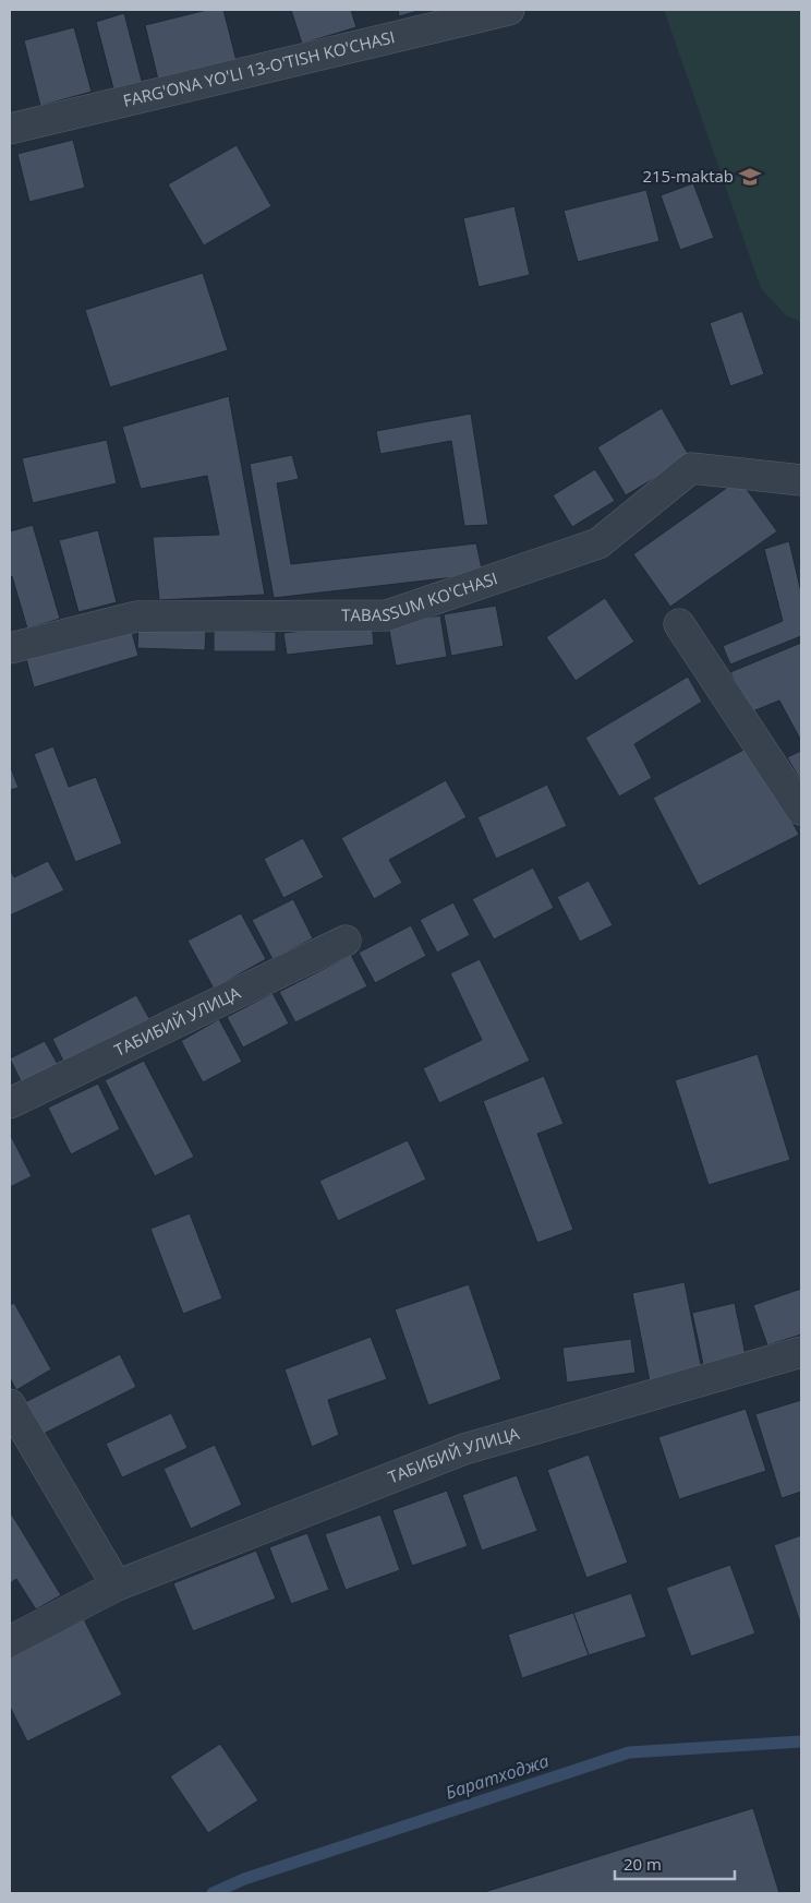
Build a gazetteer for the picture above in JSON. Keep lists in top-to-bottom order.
{
  "streets": {
    "street": ["FARG'ONA YO'LI 13-O'TISH KO'CHASI", "TABASSUM KO'CHASI", "ТАБИБИЙ УЛИЦА"]
  },
  "water": ["Баратходжа"],
  "places": {
    "school or university": ["215-maktab"]
  },
  "scale_bar": "20 m"
}
